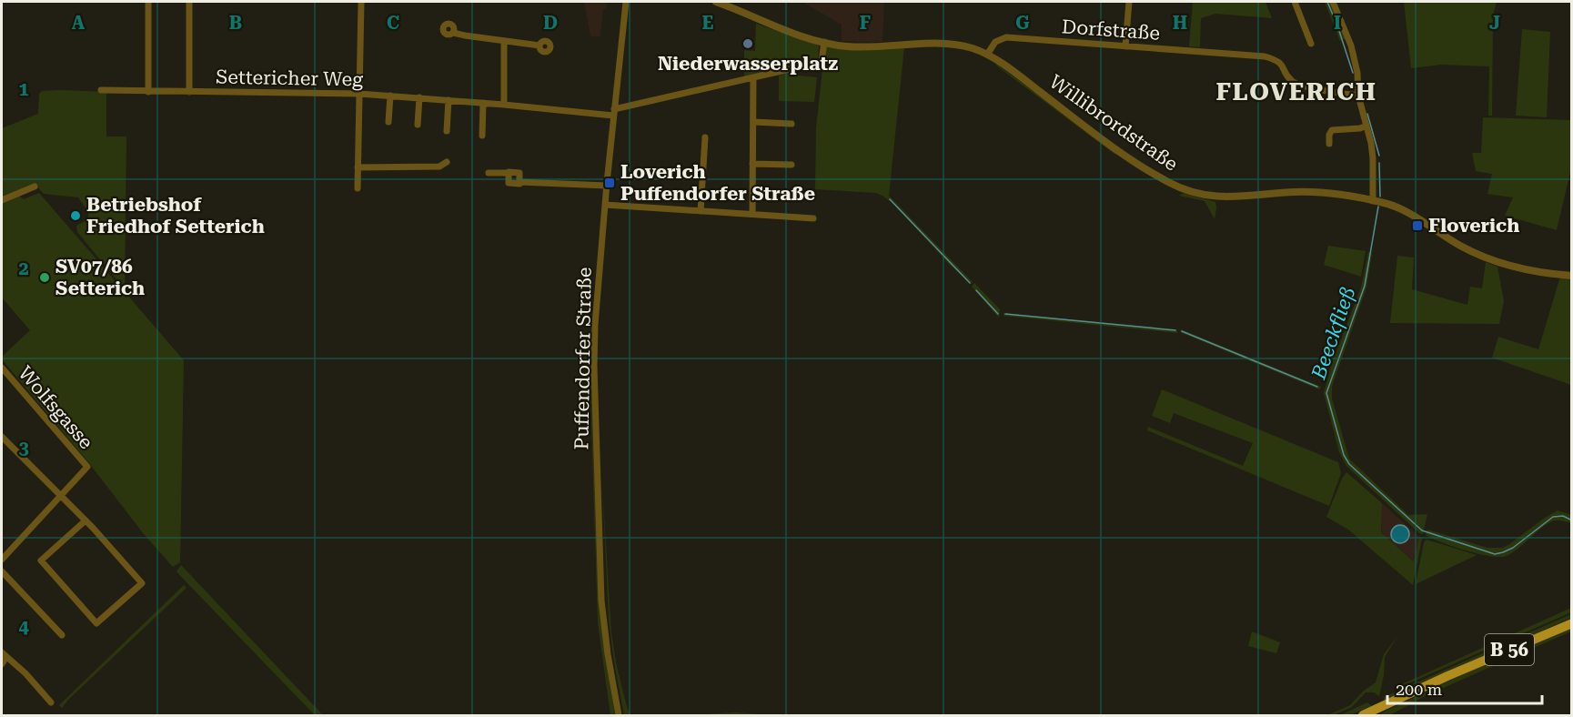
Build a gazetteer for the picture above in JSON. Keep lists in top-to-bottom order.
{
  "streets": {
    "main road": ["B 56"],
    "street": [
      "Dorfstraße",
      "Settericher Weg",
      "Willibrordstraße",
      "Puffendorfer Straße",
      "Wolfsgasse"
    ]
  },
  "crossings": [
    ["Dorfstraße", "Willibrordstraße"],
    ["Settericher Weg", "Willibrordstraße"],
    ["Settericher Weg", "Puffendorfer Straße"]
  ],
  "districts": ["FLOVERICH"],
  "water": ["Beeckfließ"],
  "places": {
    "other": ["Niederwasserplatz", "Betriebshof Friedhof Setterich", "SV07/86 Setterich"],
    "transit": ["Loverich Puffendorfer Straße", "Floverich"]
  },
  "scale_bar": "200 m",
  "grid": {
    "columns": [
      "A",
      "B",
      "C",
      "D",
      "E",
      "F",
      "G",
      "H",
      "I",
      "J"
    ],
    "rows": [
      "1",
      "2",
      "3",
      "4"
    ]
  }
}
